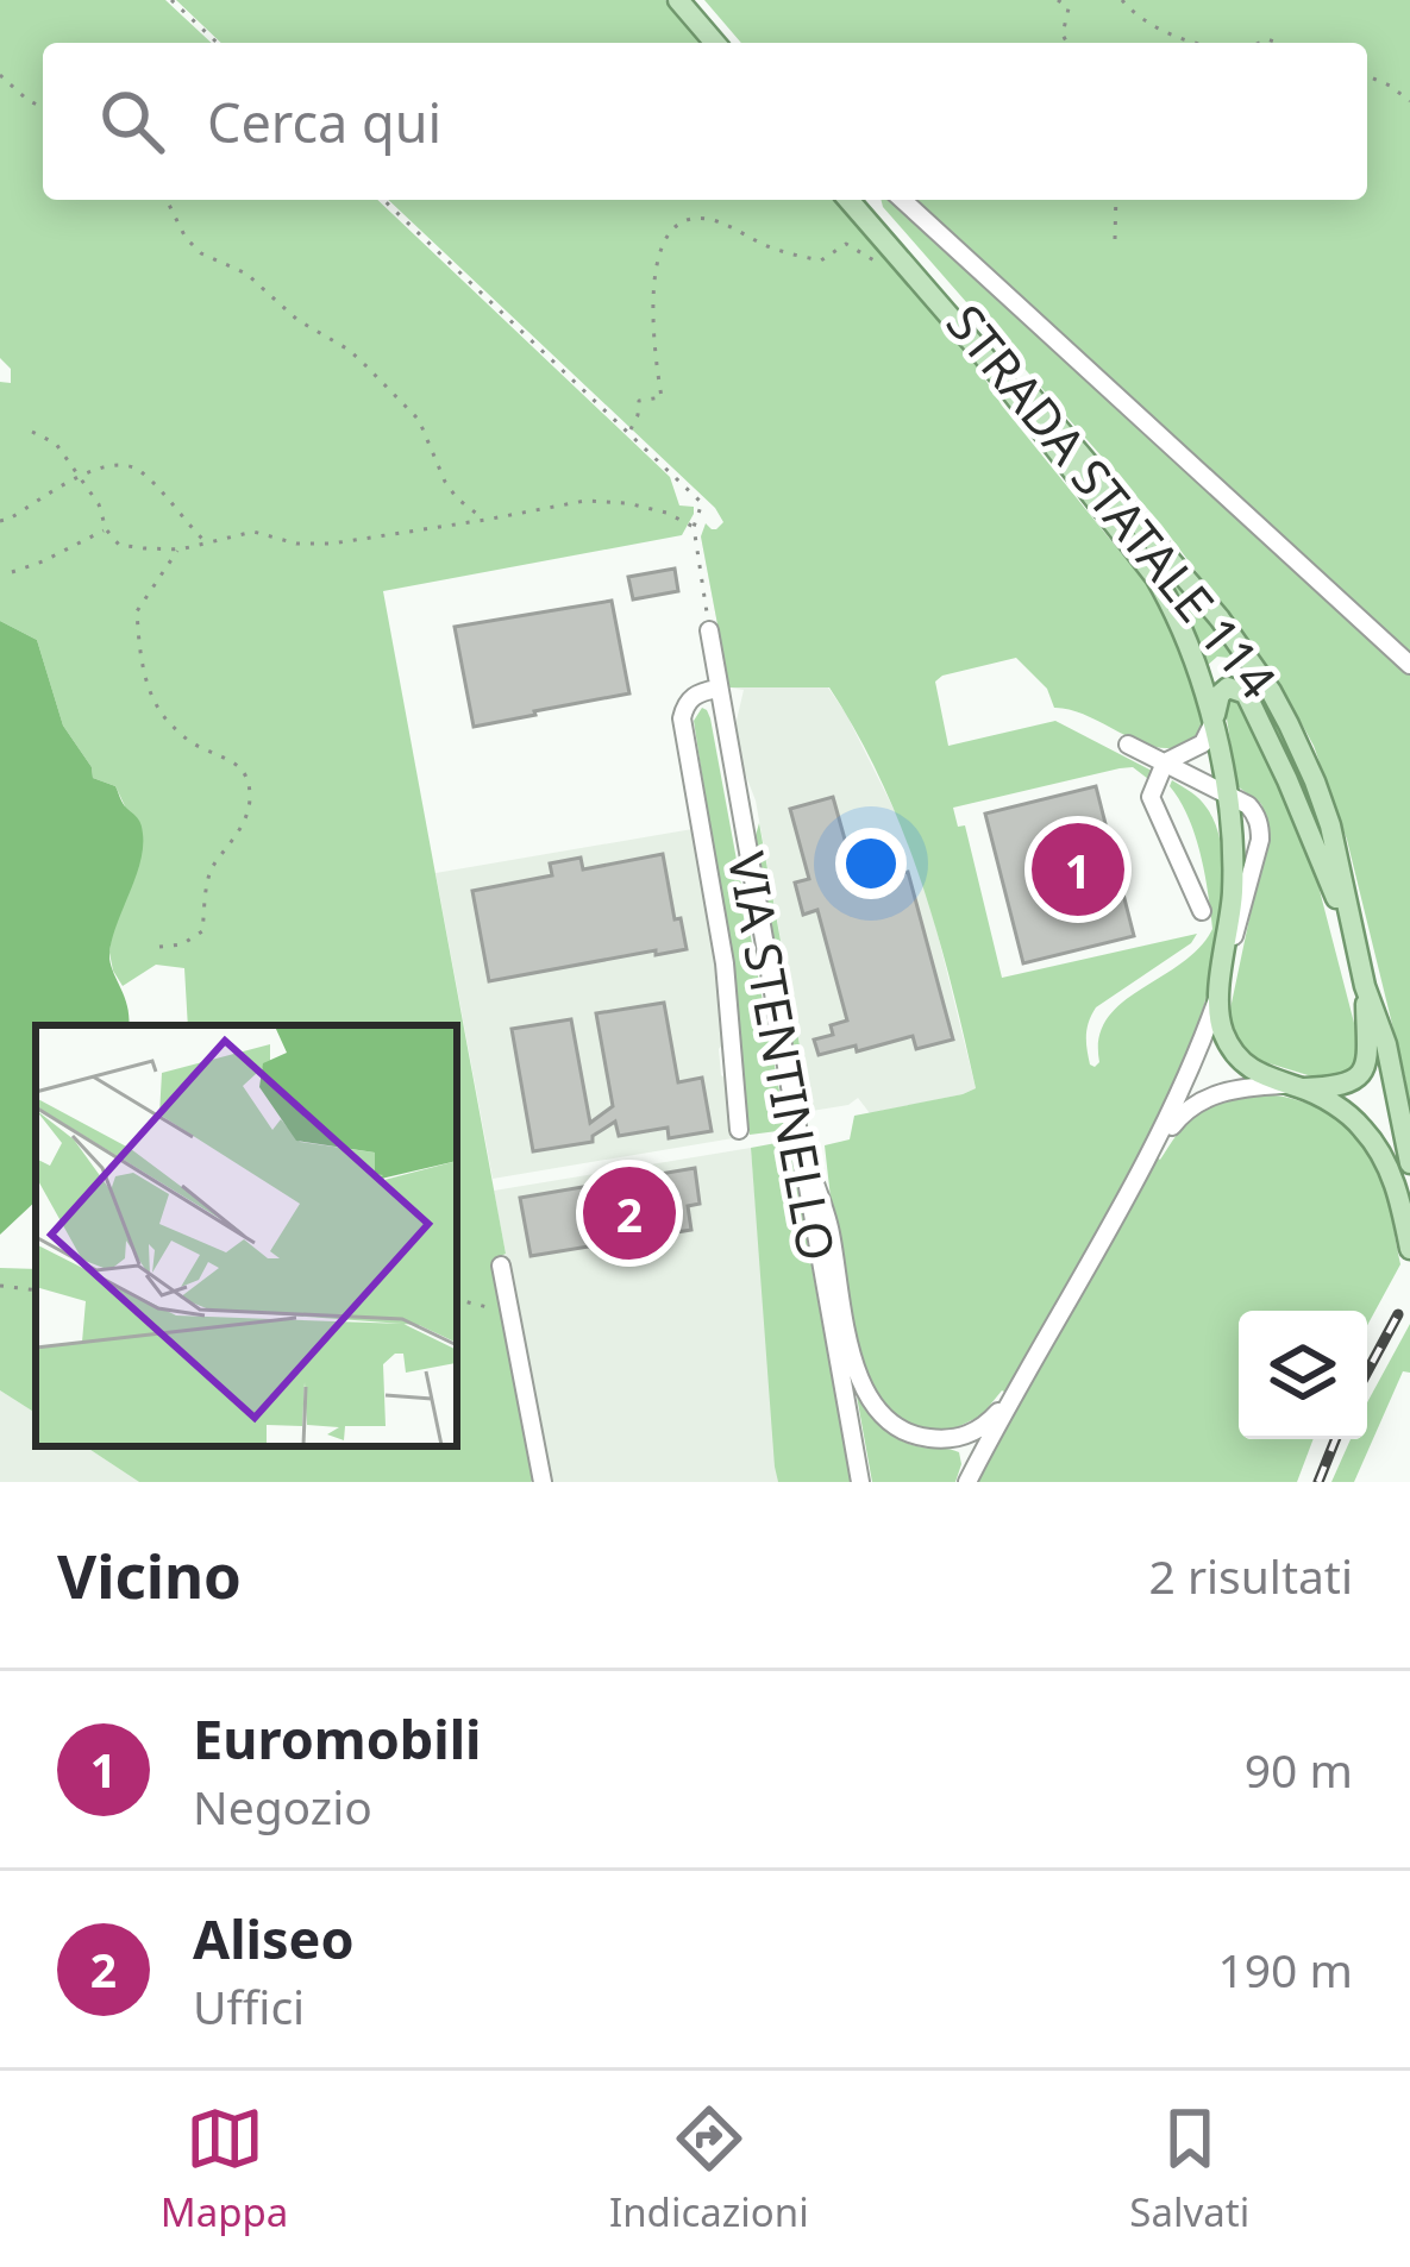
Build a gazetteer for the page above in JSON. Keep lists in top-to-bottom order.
{
  "streets": {
    "main road": ["STRADA STATALE 114"],
    "street": ["VIA STENTINELLO"]
  },
  "page": {
    "search": "Cerca qui",
    "pins": ["1", "2"],
    "heading": ["Vicino", "2 risultati"],
    "list": [
      {
        "mark": "1",
        "name": "Euromobili",
        "note": "Negozio",
        "value": "90 m"
      },
      {
        "mark": "2",
        "name": "Aliseo",
        "note": "Uffici",
        "value": "190 m"
      }
    ],
    "nav": ["Mappa", "Indicazioni", "Salvati"]
  }
}
